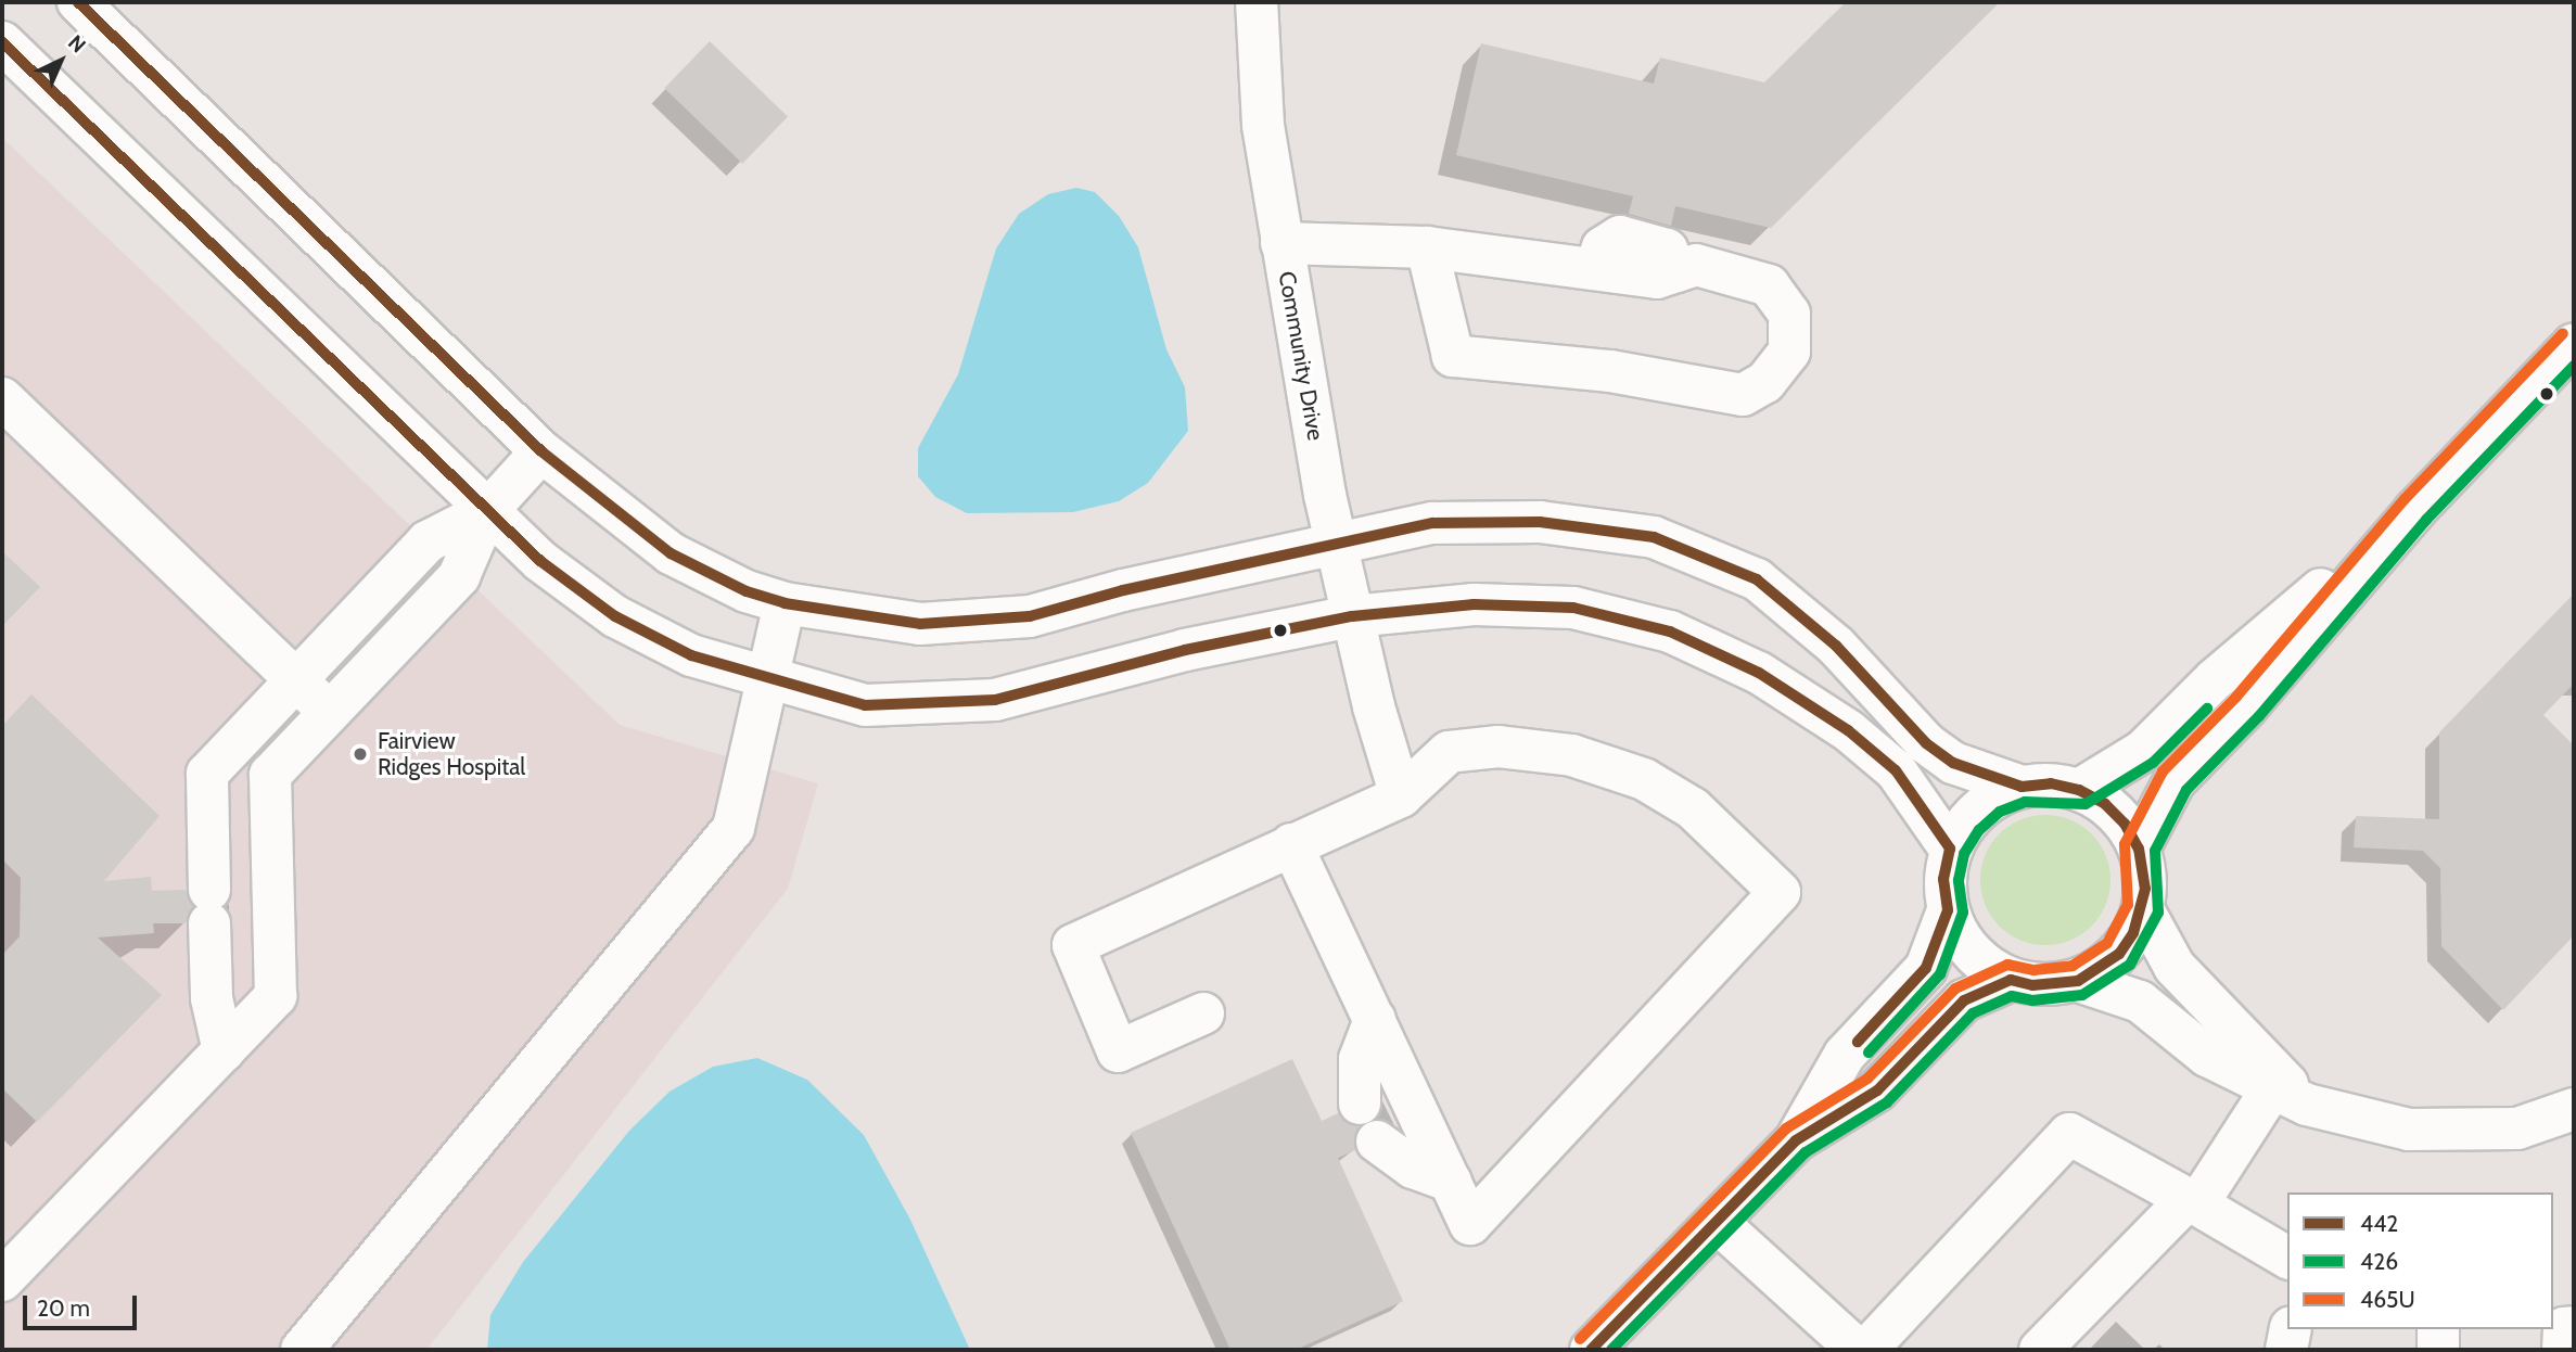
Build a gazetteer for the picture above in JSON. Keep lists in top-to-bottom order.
{
  "streets": {
    "street": ["Community Drive"]
  },
  "places": ["Fairview Ridges Hospital"],
  "lines": ["transit line 442", "transit line 465U", "transit line 426"],
  "legend": ["442", "426", "465U"],
  "scale_bar": "20 m",
  "north": "top right"
}
